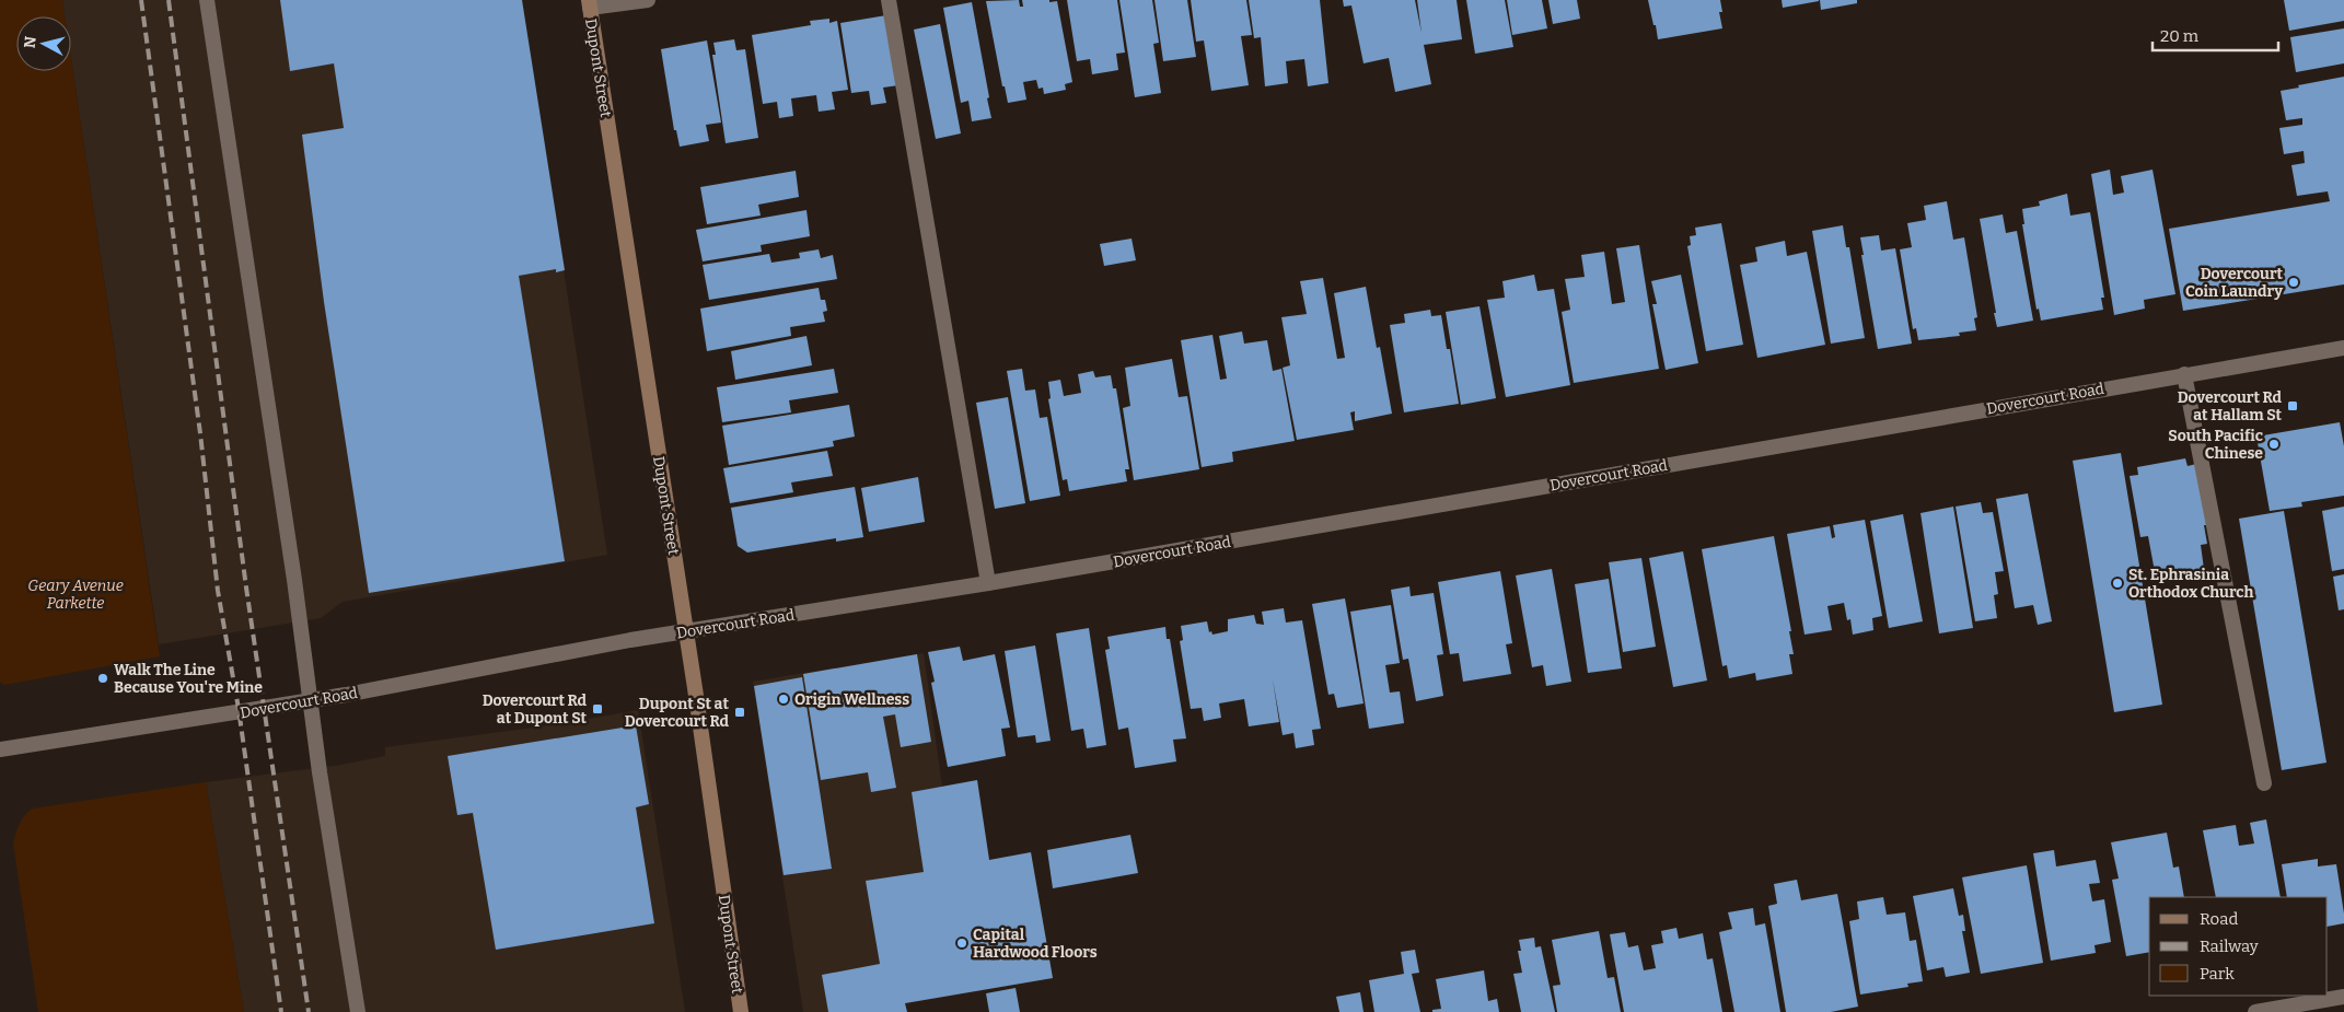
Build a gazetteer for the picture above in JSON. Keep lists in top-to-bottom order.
{
  "streets": {
    "main road": ["Dupont Street"],
    "street": ["Dovercourt Road"]
  },
  "crossings": [
    ["Dupont Street", "Dovercourt Road"]
  ],
  "parks": ["Geary Avenue Parkette"],
  "places": {
    "other": [
      "Dovercourt Coin Laundry",
      "South Pacific Chinese",
      "St. Ephrasinia Orthodox Church",
      "Walk The Line Because You're Mine",
      "Origin Wellness",
      "Capital Hardwood Floors"
    ],
    "transit": ["Dovercourt Rd at Hallam St", "Dovercourt Rd at Dupont St", "Dupont St at Dovercourt Rd"]
  },
  "legend": ["Road", "Railway", "Park"],
  "scale_bar": "20 m",
  "north": "left"
}
